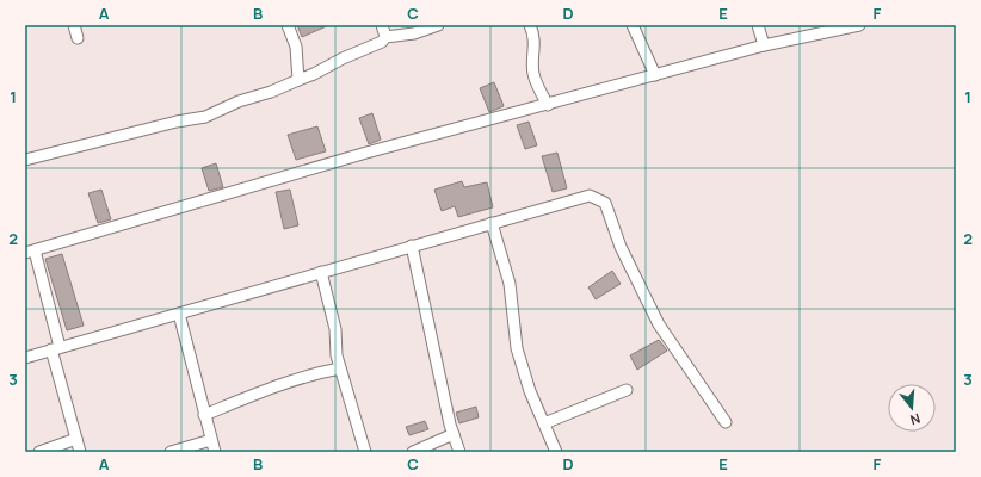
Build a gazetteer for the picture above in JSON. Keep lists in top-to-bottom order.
{
  "north": "bottom",
  "grid": {
    "columns": [
      "A",
      "B",
      "C",
      "D",
      "E",
      "F"
    ],
    "rows": ["1", "2", "3"]
  }
}
